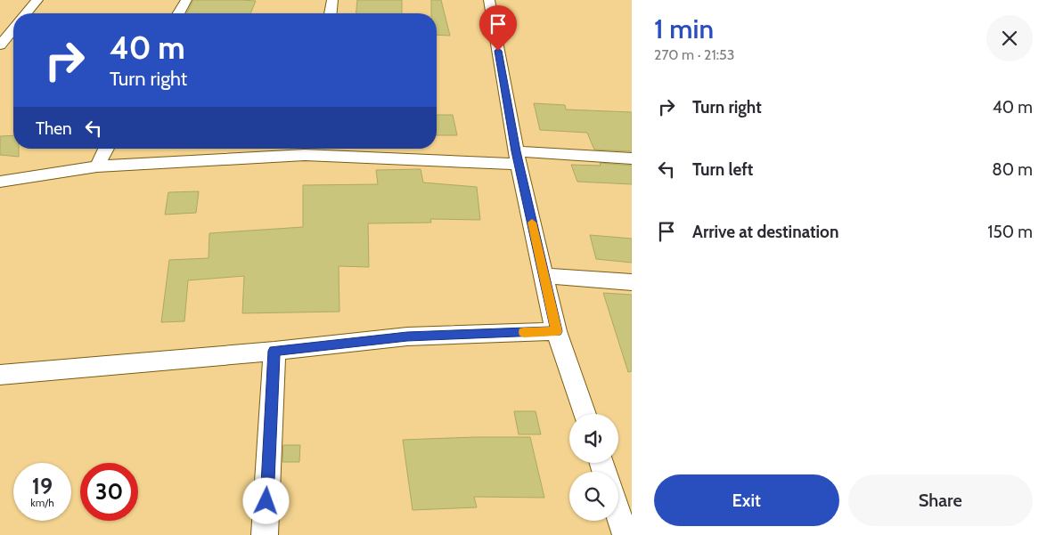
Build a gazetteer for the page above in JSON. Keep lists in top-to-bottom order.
{
  "page": {
    "heading": ["1 min", "270 m · 21:53"],
    "turn": ["40 m", "Turn right"],
    "list": [
      {
        "name": "Turn right",
        "value": "40 m"
      },
      {
        "name": "Turn left",
        "value": "80 m"
      },
      {
        "name": "Arrive at destination",
        "value": "150 m"
      }
    ],
    "then": "Then",
    "speed": "19 km/h",
    "limit": "30",
    "buttons": ["Exit", "Share"]
  }
}
